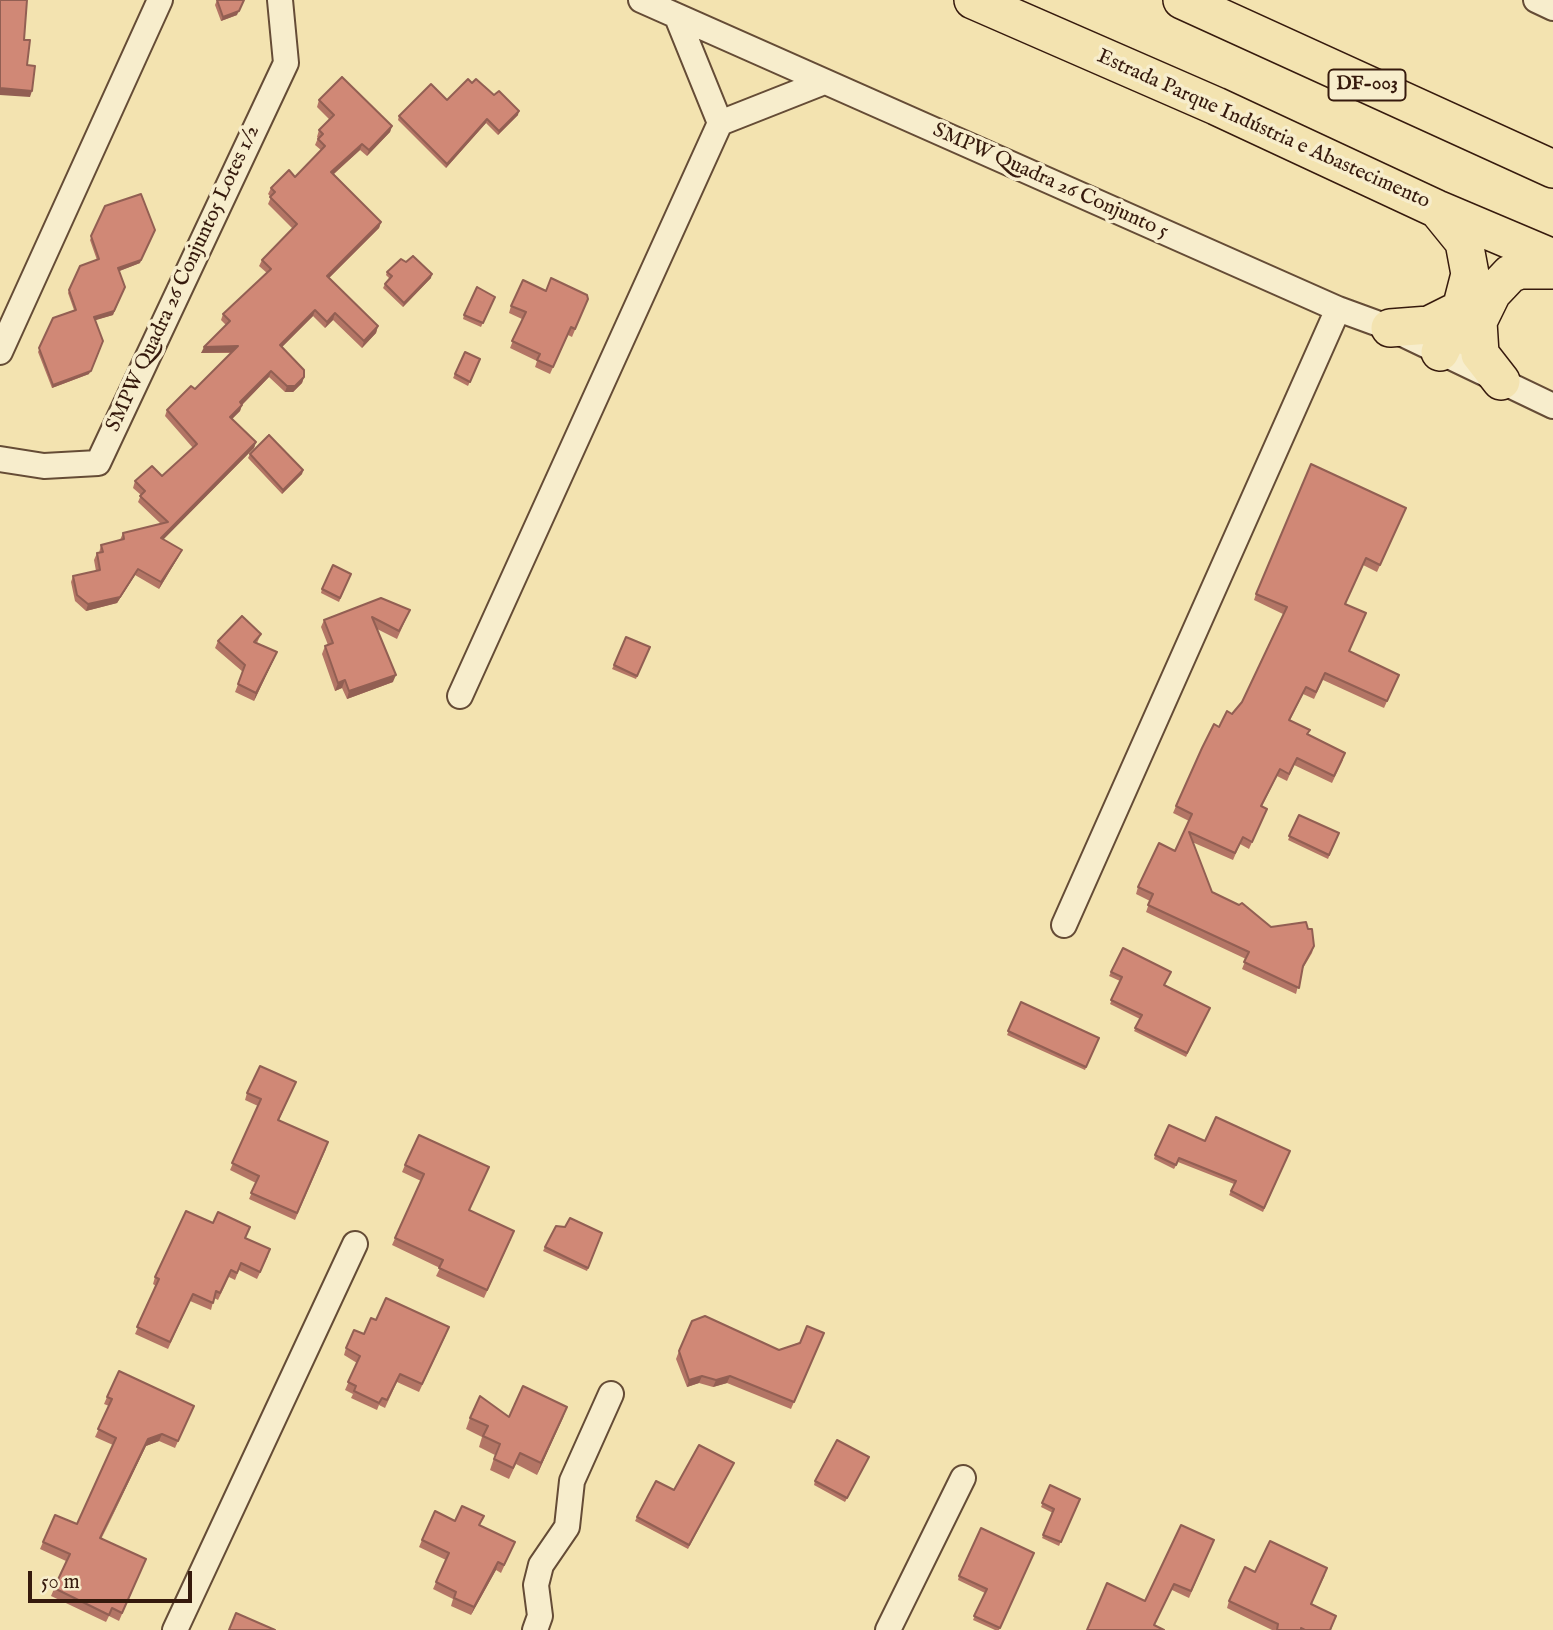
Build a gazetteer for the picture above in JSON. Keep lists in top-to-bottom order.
{
  "streets": {
    "highway": ["DF-003", "Estrada Parque Indústria e Abastecimento"],
    "street": ["SMPW Quadra 26 Conjunto 5", "SMPW Quadra 26 Conjunto5 Lotes 1/2"]
  },
  "scale_bar": "50 m"
}
